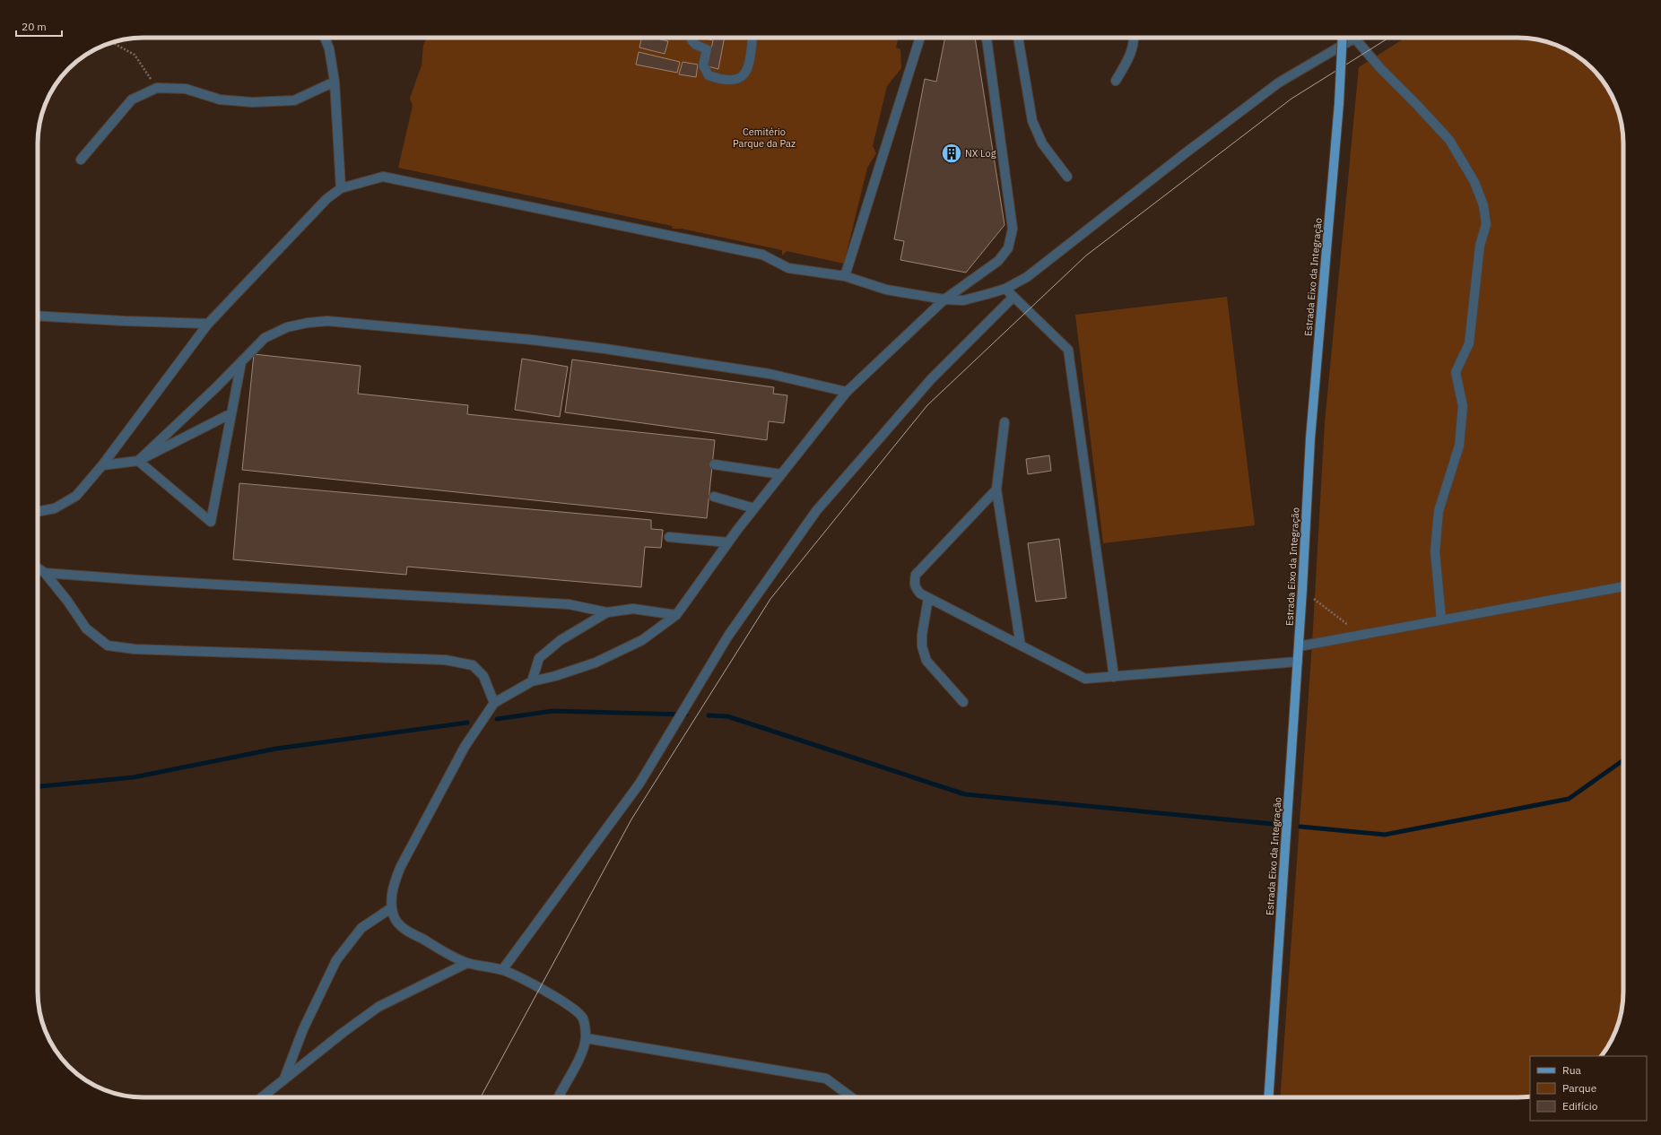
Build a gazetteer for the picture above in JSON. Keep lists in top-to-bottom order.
{
  "streets": {
    "main road": ["Estrada Eixo da Integração"]
  },
  "parks": ["Cemitério Parque da Paz"],
  "places": {
    "building": ["NX Log"]
  },
  "legend": ["Rua", "Parque", "Edifício"],
  "scale_bar": "20 m"
}
